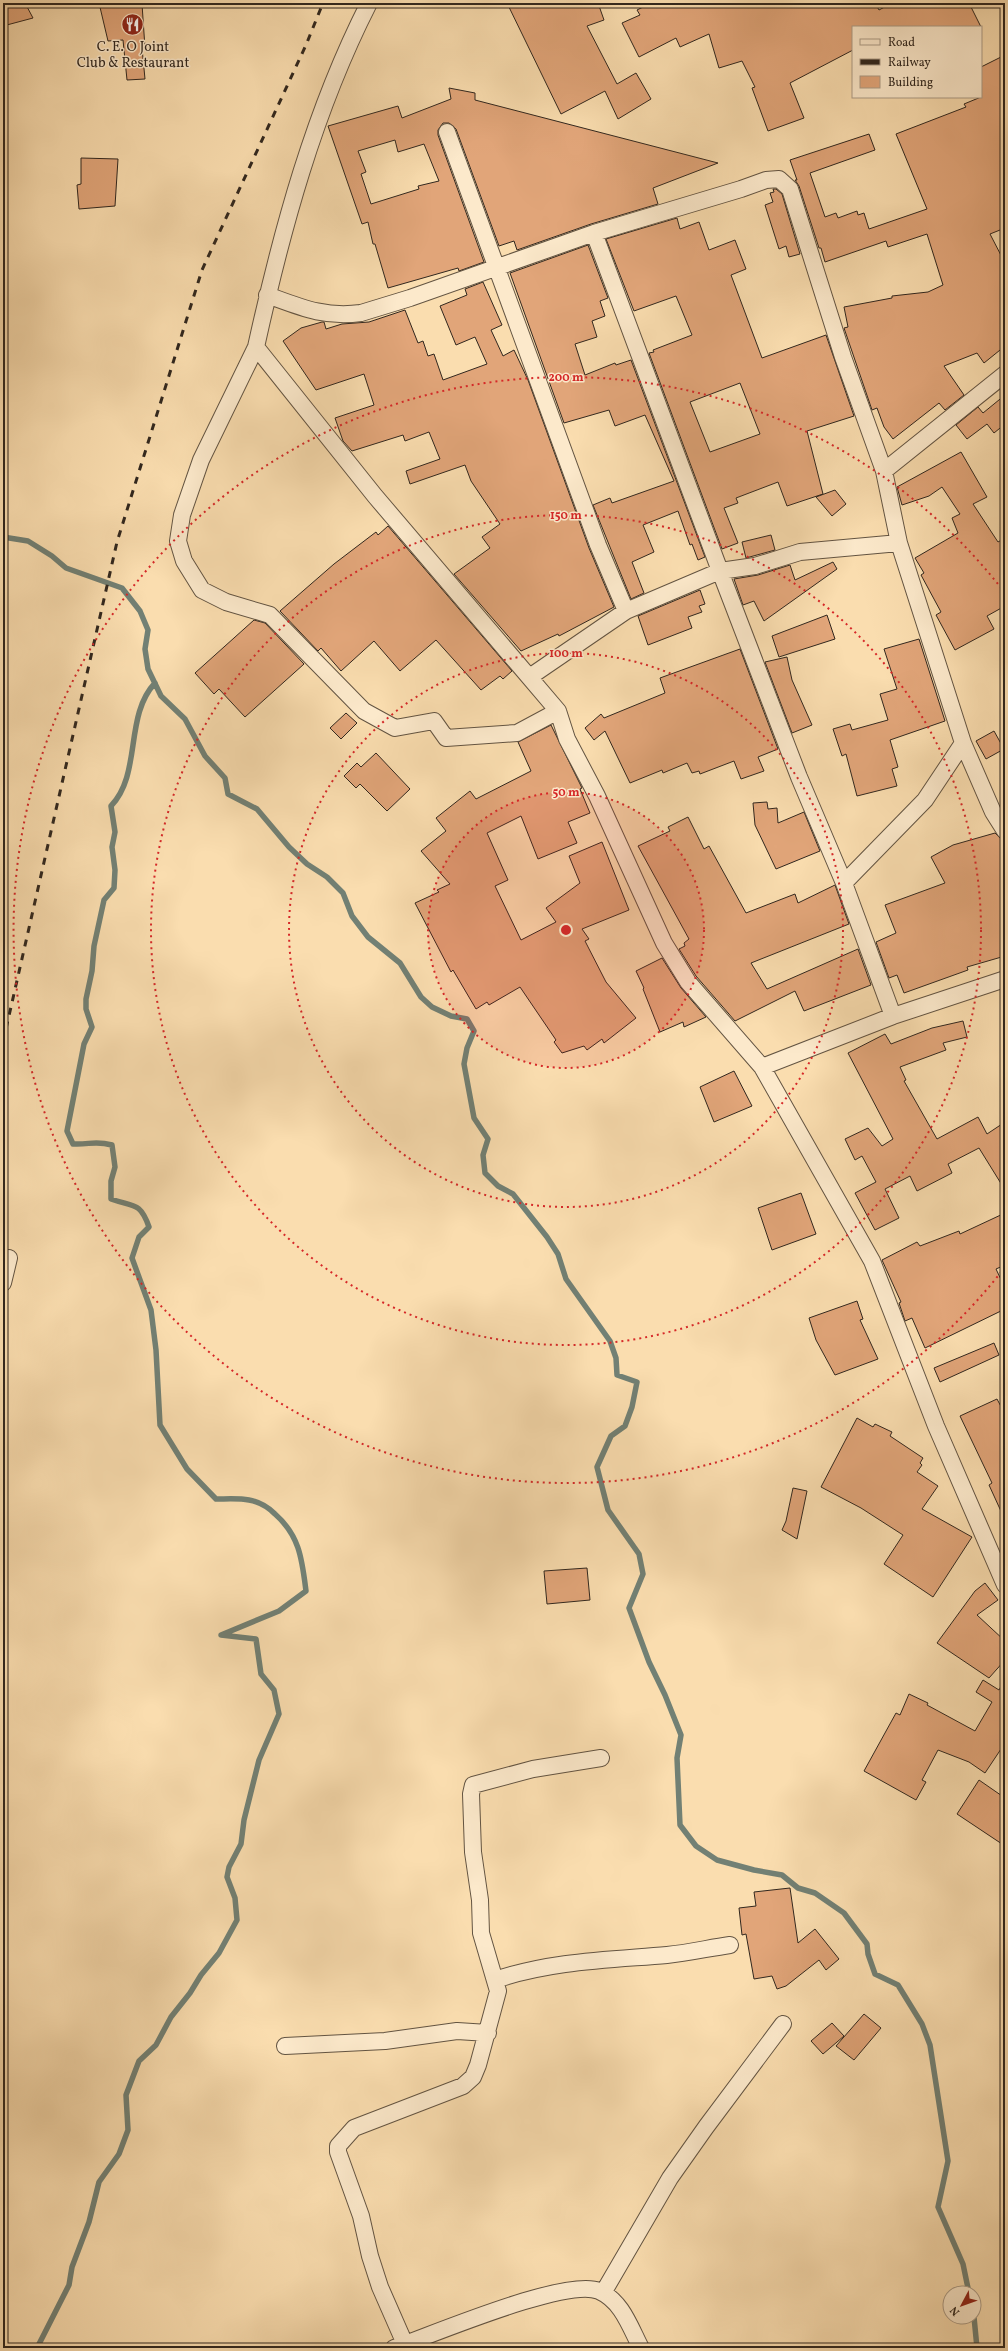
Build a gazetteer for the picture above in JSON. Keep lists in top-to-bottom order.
{
  "places": {
    "restaurant": ["C. E. O Joint Club & Restaurant"]
  },
  "legend": ["Road", "Railway", "Building"],
  "north": "bottom left",
  "rings": [
    "200 m",
    "150 m",
    "100 m",
    "50 m"
  ]
}
